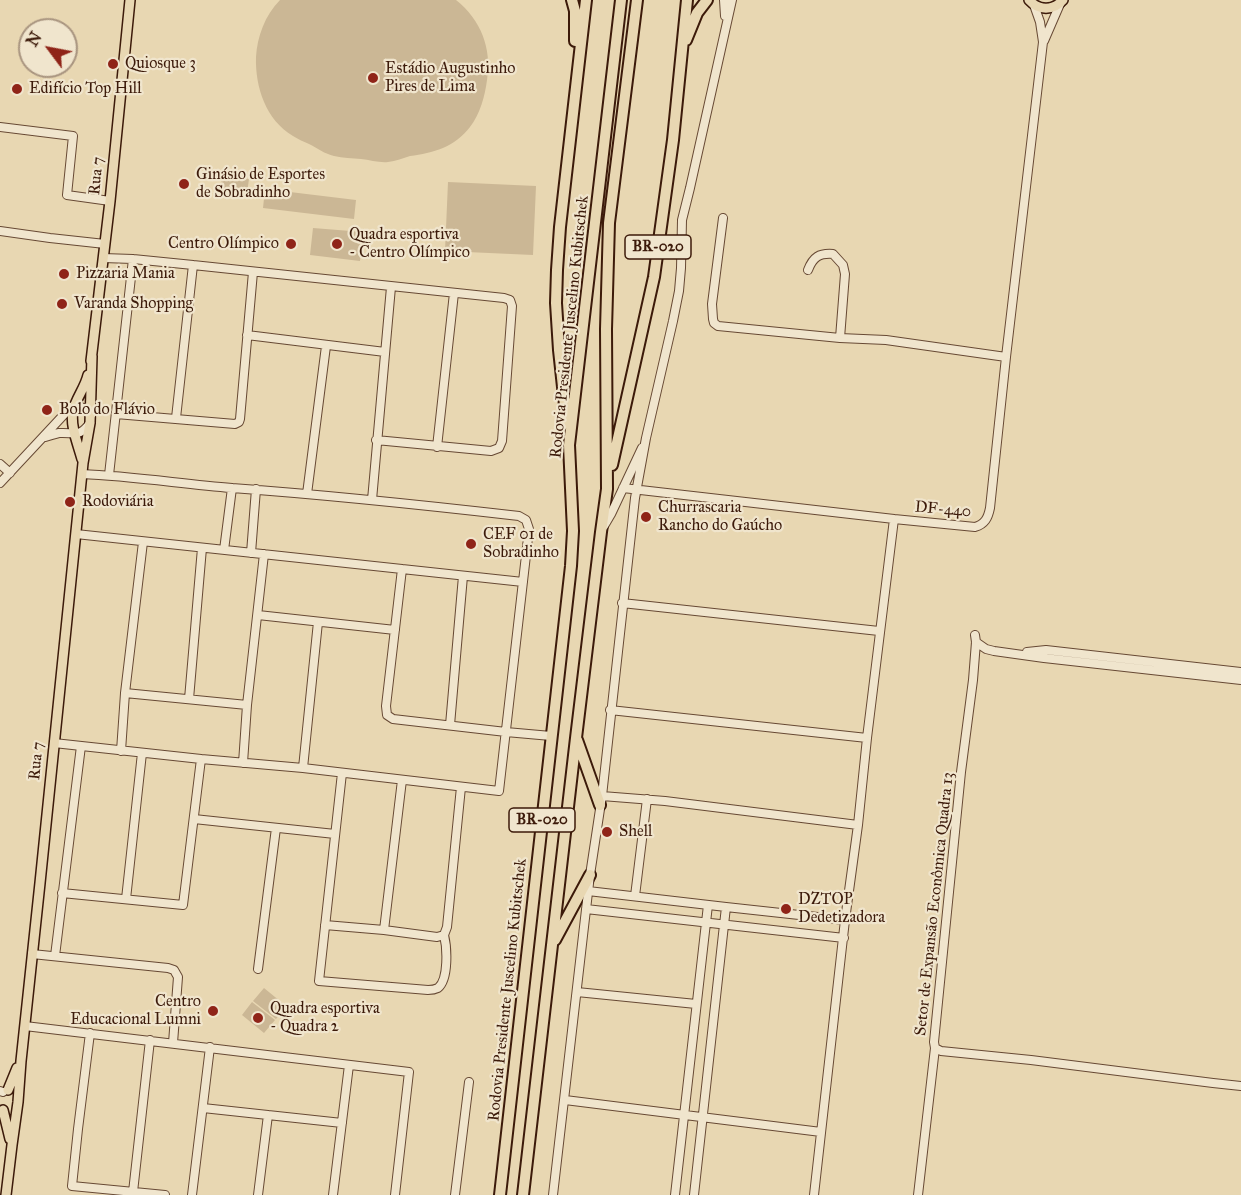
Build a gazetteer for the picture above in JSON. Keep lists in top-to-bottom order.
{
  "streets": {
    "highway": ["BR-020", "Rodovia Presidente Juscelino Kubitschek"],
    "main road": ["Rua 7", "DF-440"],
    "street": ["Setor de Expansão Econômica Quadra 13"]
  },
  "crossings": [
    ["BR-020", "Rodovia Presidente Juscelino Kubitschek"]
  ],
  "places": [
    "Quiosque 3",
    "Estádio Augustinho Pires de Lima",
    "Edifício Top Hill",
    "Ginásio de Esportes de Sobradinho",
    "Centro Olímpico",
    "Quadra esportiva - Centro Olímpico",
    "Pizzaria Mania",
    "Varanda Shopping",
    "Bolo do Flávio",
    "Rodoviária",
    "Churrascaria Rancho do Gaúcho",
    "CEF 01 de Sobradinho",
    "Shell",
    "DZTOP Dedetizadora",
    "Centro Educacional Lumni",
    "Quadra esportiva - Quadra 2"
  ],
  "north": "top left"
}
